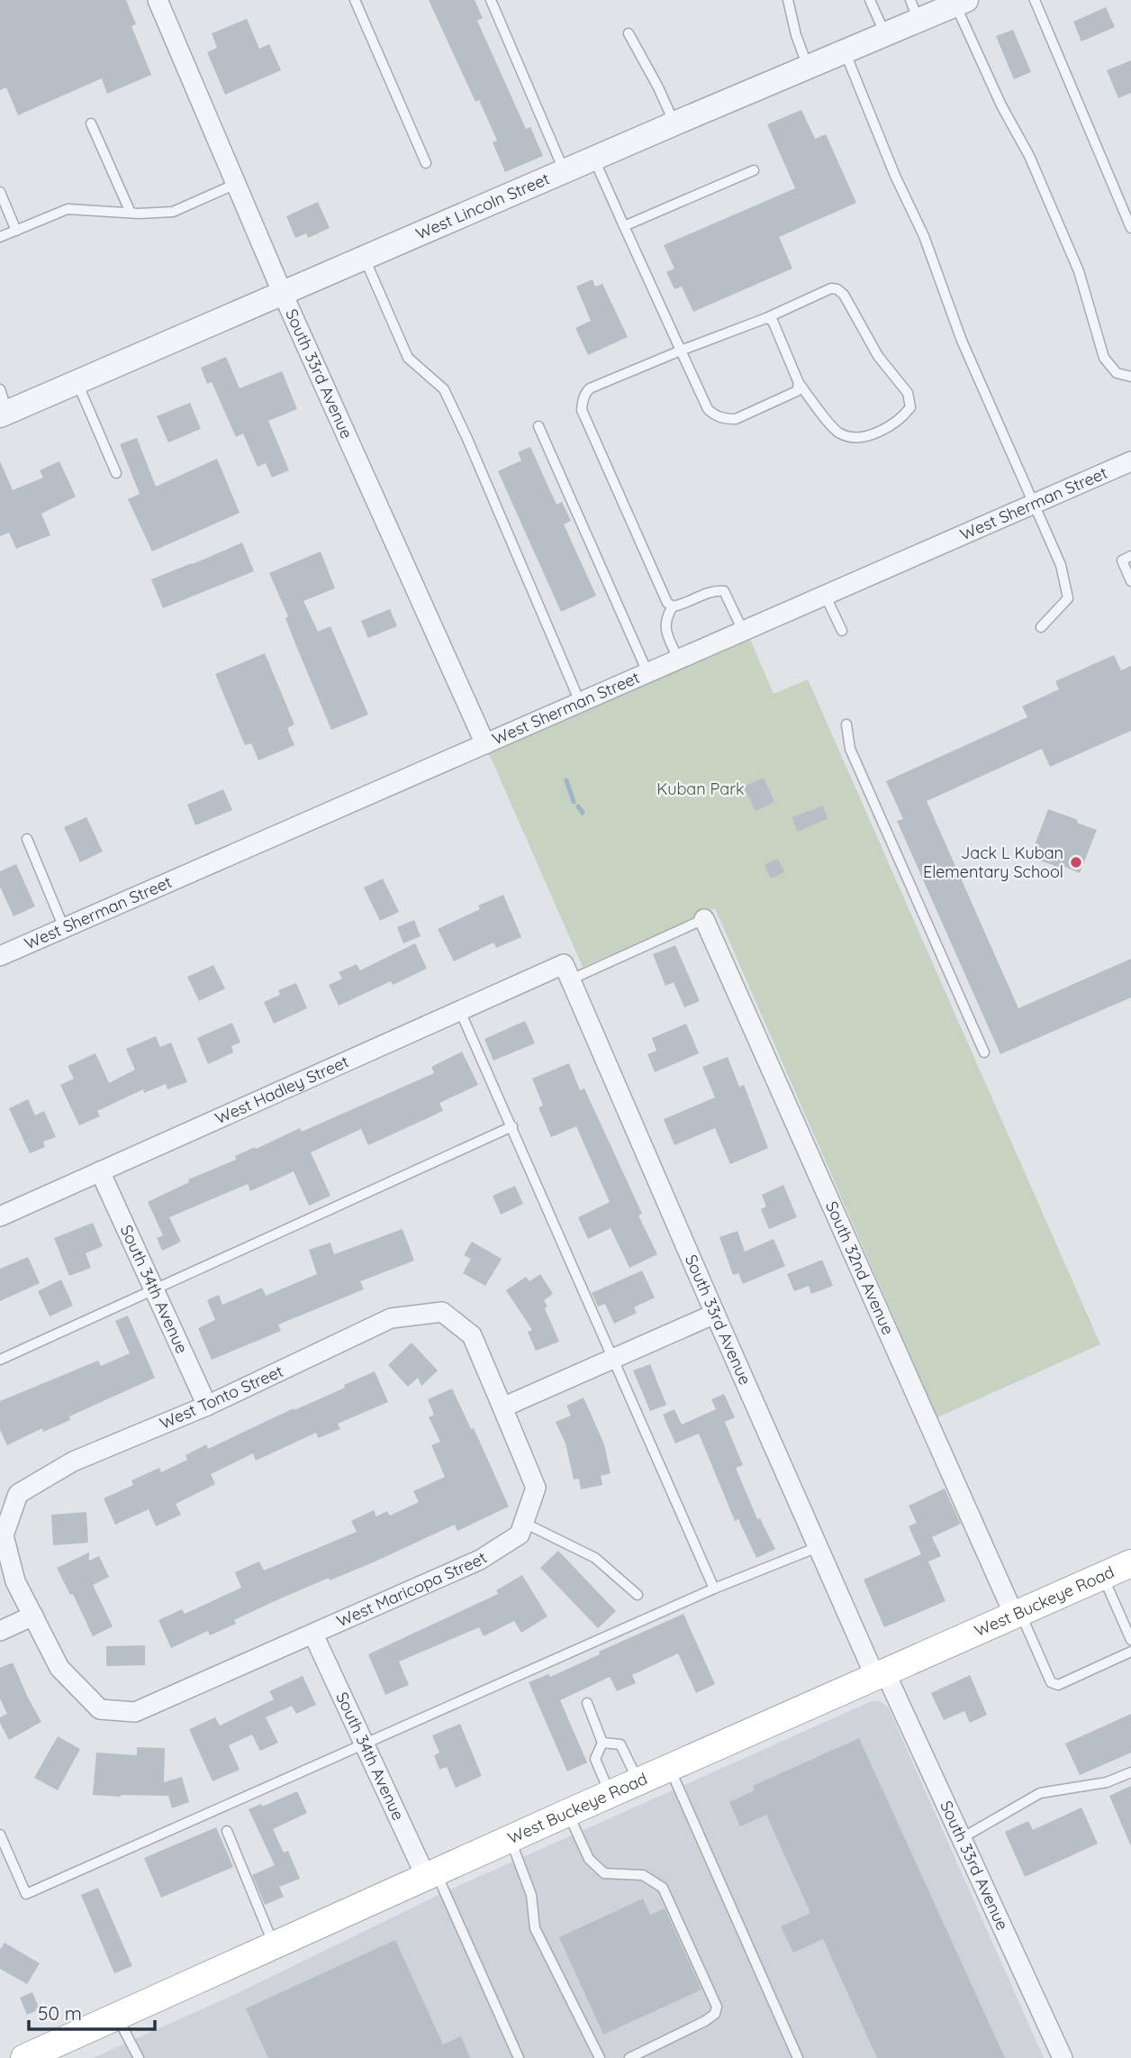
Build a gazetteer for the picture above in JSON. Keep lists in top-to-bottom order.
{
  "streets": {
    "main road": ["West Buckeye Road"],
    "street": [
      "West Lincoln Street",
      "South 33rd Avenue",
      "West Sherman Street",
      "West Hadley Street",
      "South 32nd Avenue",
      "South 34th Avenue",
      "West Tonto Street",
      "West Maricopa Street"
    ]
  },
  "crossings": [
    ["West Lincoln Street", "South 33rd Avenue"],
    ["South 33rd Avenue", "West Sherman Street"],
    ["South 33rd Avenue", "West Hadley Street"],
    ["South 33rd Avenue", "West Buckeye Road"],
    ["West Hadley Street", "South 34th Avenue"],
    ["South 32nd Avenue", "West Buckeye Road"],
    ["South 34th Avenue", "West Tonto Street"],
    ["South 34th Avenue", "West Maricopa Street"],
    ["South 34th Avenue", "West Buckeye Road"],
    ["West Tonto Street", "West Maricopa Street"]
  ],
  "parks": ["Kuban Park"],
  "places": ["Jack L Kuban Elementary School"],
  "scale_bar": "50 m"
}
